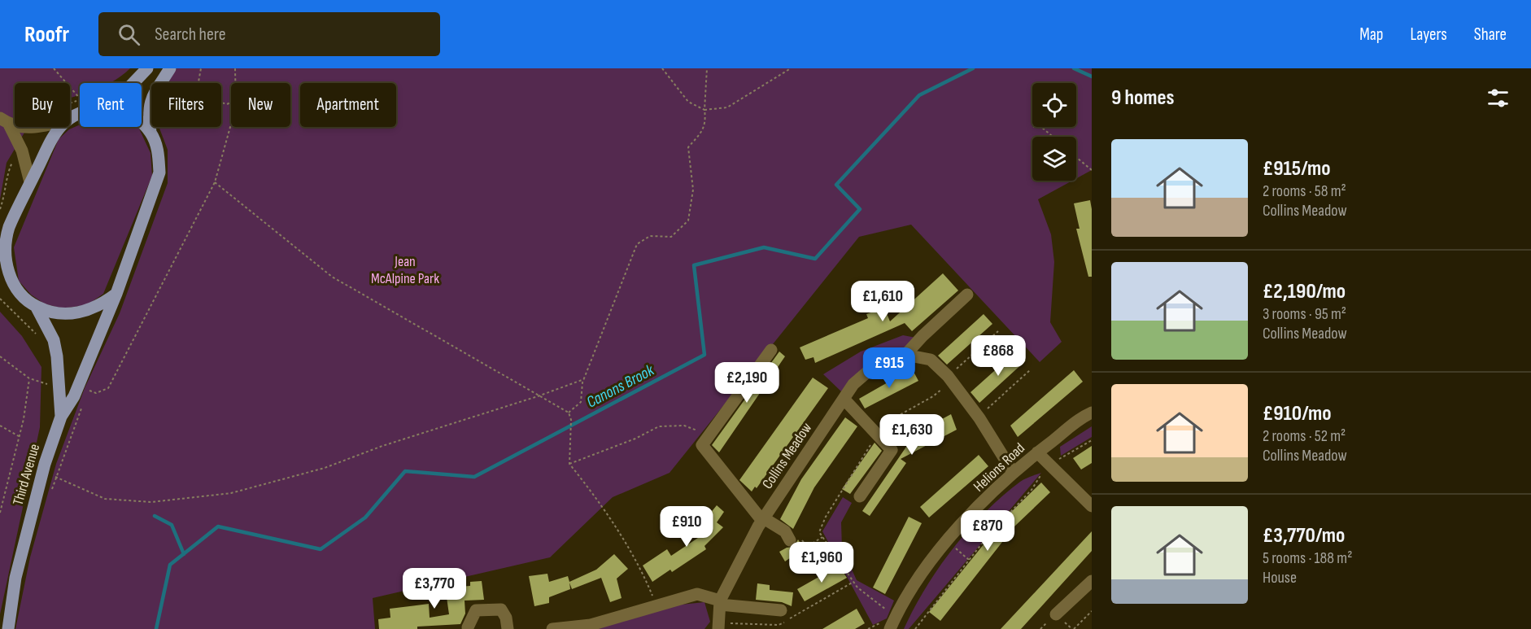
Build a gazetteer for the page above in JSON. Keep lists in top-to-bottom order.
{
  "streets": {
    "main road": ["Third Avenue"],
    "street": ["Collins Meadow", "Helions Road"]
  },
  "crossings": [
    ["Collins Meadow", "Helions Road"]
  ],
  "water": ["Canons Brook"],
  "parks": ["Jean McAlpine Park"],
  "page": {
    "header": "Roofr",
    "search": "Search here",
    "nav": ["Map", "Layers", "Share"],
    "heading": "9 homes",
    "chip": [
      "Buy",
      "Rent",
      "Filters",
      "New",
      "Apartment"
    ],
    "list": [
      {
        "name": "£915/mo",
        "note": "2 rooms · 58 m² · Collins Meadow"
      },
      {
        "name": "£2,190/mo",
        "note": "3 rooms · 95 m² · Collins Meadow"
      },
      {
        "name": "£910/mo",
        "note": "2 rooms · 52 m² · Collins Meadow"
      },
      {
        "name": "£3,770/mo",
        "note": "5 rooms · 188 m² · House"
      }
    ],
    "price": [
      "£1,610",
      "£868",
      "£915",
      "£2,190",
      "£1,630",
      "£910",
      "£870",
      "£1,960",
      "£3,770"
    ]
  }
}
